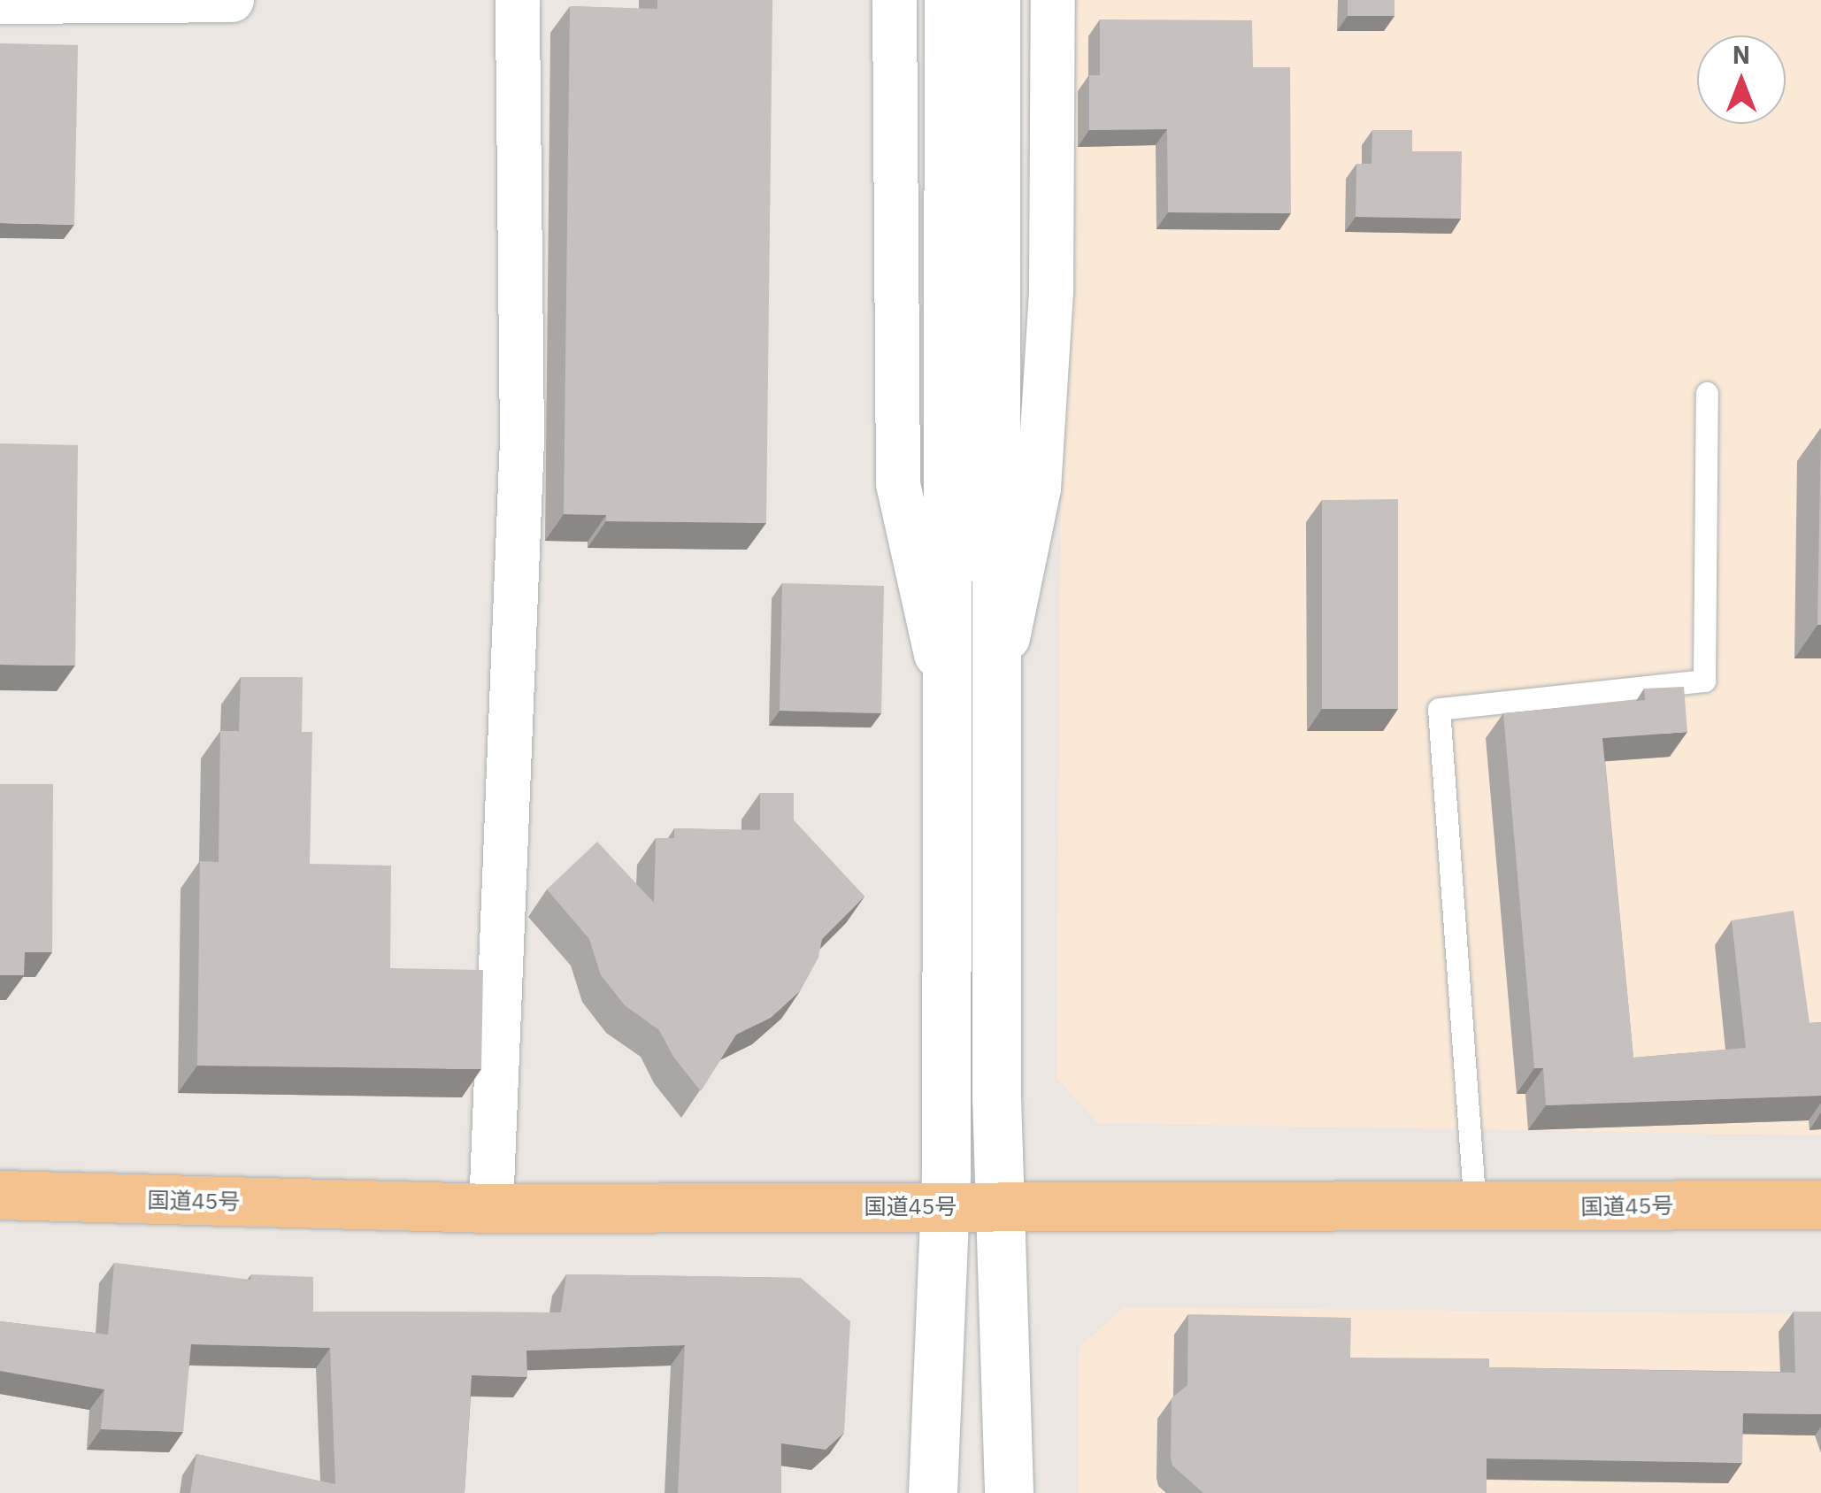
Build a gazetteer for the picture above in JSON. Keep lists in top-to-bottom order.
{
  "streets": {
    "highway": ["国道45号"]
  },
  "north": "top"
}
